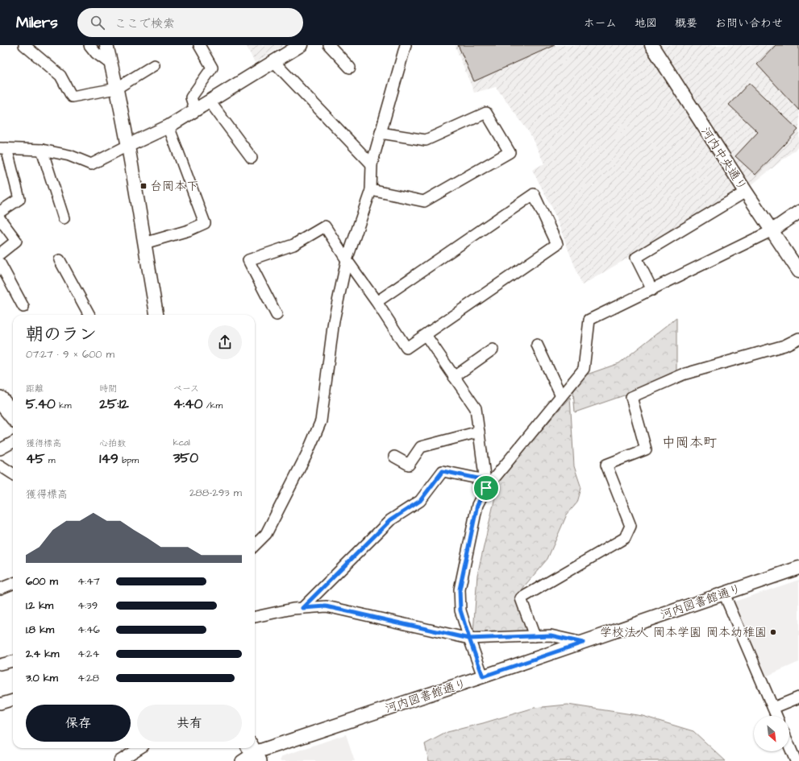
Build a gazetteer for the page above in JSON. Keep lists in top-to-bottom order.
{
  "streets": {
    "street": ["河内中央通り", "河内図書館通り"]
  },
  "districts": ["中岡本町"],
  "places": {
    "transit": ["台岡本下"],
    "other": ["学校法人 岡本学園 岡本幼稚園"]
  },
  "north": "bottom right",
  "page": {
    "header": "Milers",
    "search": "ここで検索",
    "nav": [
      "ホーム",
      "地図",
      "概要",
      "お問い合わせ"
    ],
    "heading": ["朝のラン", "07:27 · 9 × 600 m"],
    "stats": [
      ["距離", "5.40 km"],
      ["時間", "25:12"],
      ["ペース", "4:40 /km"],
      ["獲得標高", "45 m"],
      ["心拍数", "149 bpm"],
      ["kcal", "350"]
    ],
    "chart": ["獲得標高", "288–293 m"],
    "list": [
      {
        "name": "600 m",
        "note": "4:47"
      },
      {
        "name": "1.2 km",
        "note": "4:39"
      },
      {
        "name": "1.8 km",
        "note": "4:46"
      },
      {
        "name": "2.4 km",
        "note": "4:24"
      },
      {
        "name": "3.0 km",
        "note": "4:28"
      }
    ],
    "buttons": ["保存", "共有"]
  }
}
